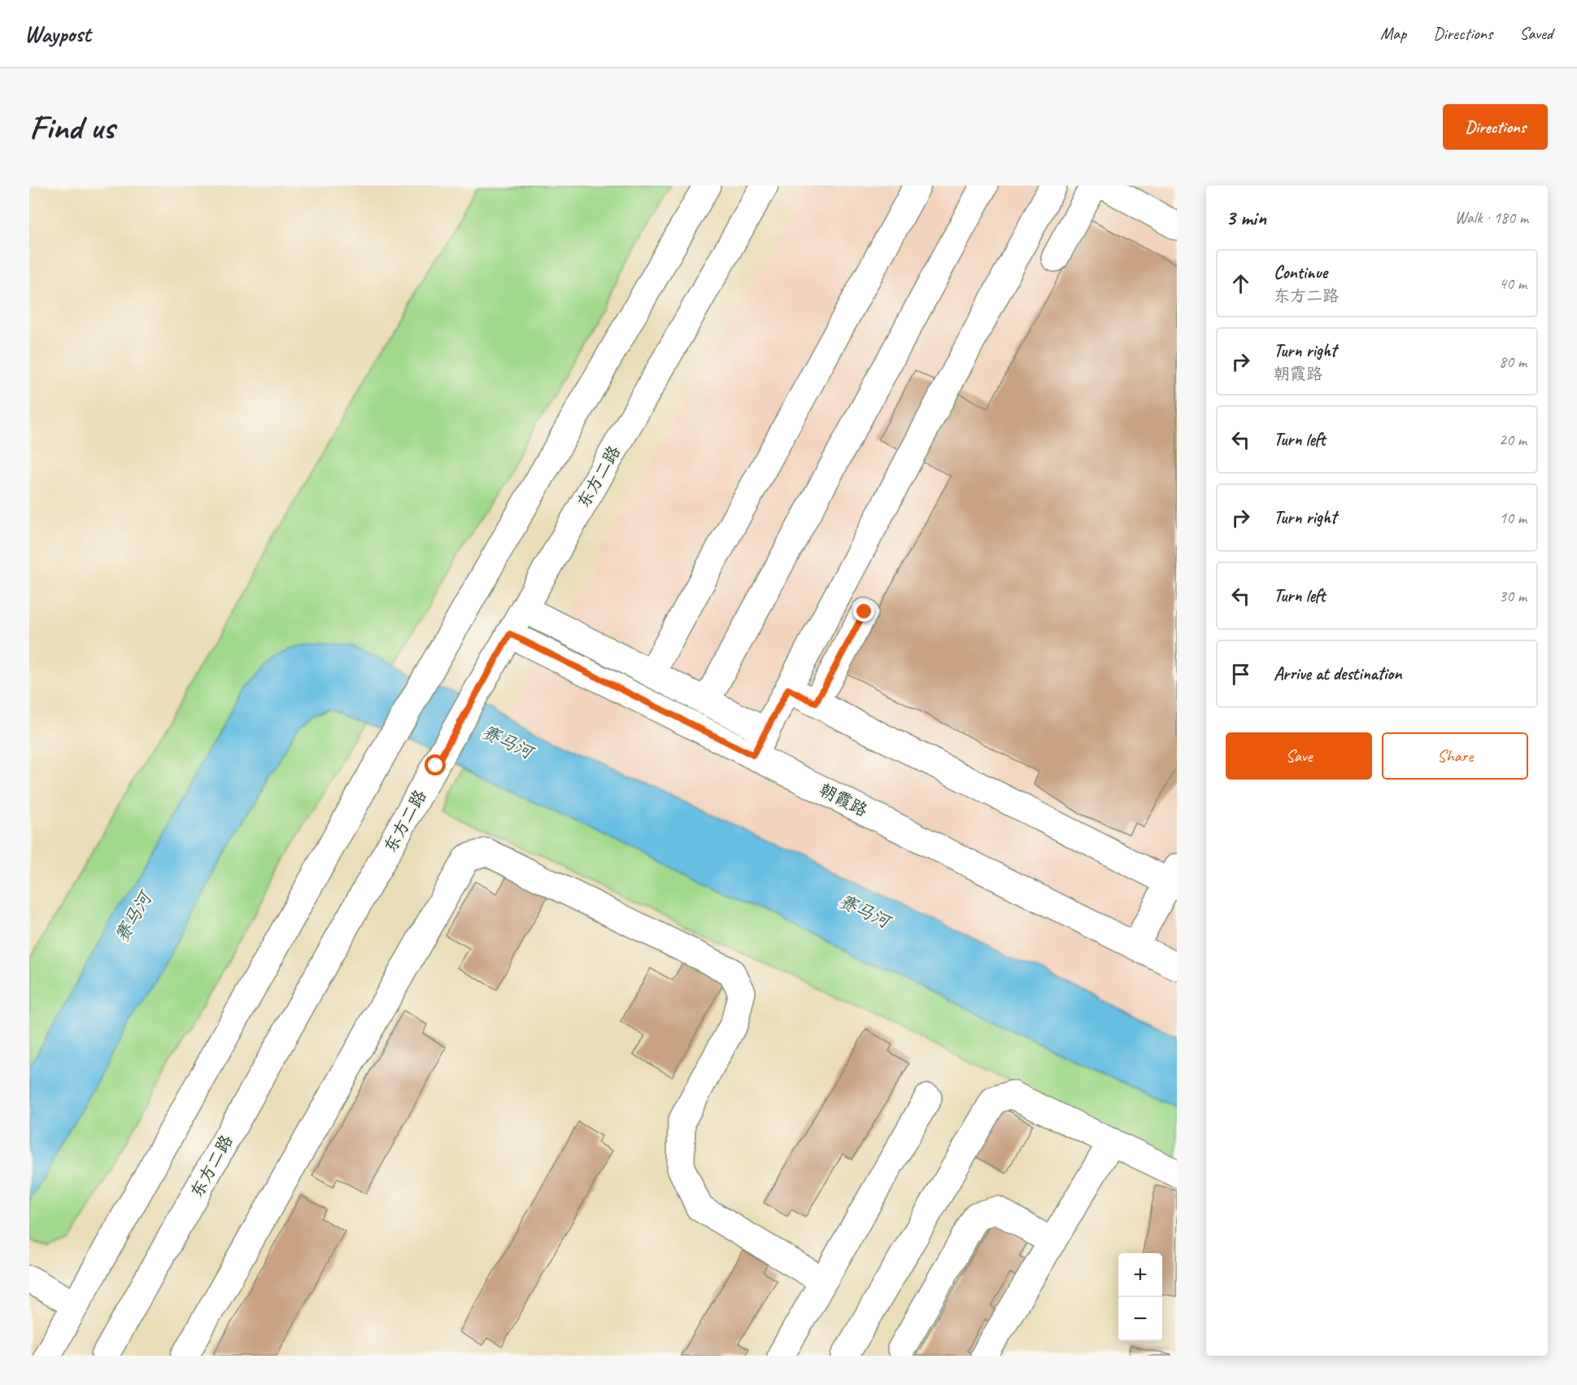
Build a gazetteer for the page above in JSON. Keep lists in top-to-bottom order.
{
  "streets": {
    "main road": ["东方二路", "朝霞路"]
  },
  "crossings": [
    ["东方二路", "朝霞路"]
  ],
  "water": ["赛马河"],
  "page": {
    "header": "Waypost",
    "nav": ["Map", "Directions", "Saved"],
    "buttons": [
      "Directions",
      ["Save", "Share"]
    ],
    "title": "Find us",
    "heading": ["3 min", "Walk · 180 m"],
    "list": [
      ["Continue", "东方二路", "40 m"],
      ["Turn right", "朝霞路", "80 m"],
      ["Turn left", "20 m"],
      ["Turn right", "10 m"],
      ["Turn left", "30 m"],
      "Arrive at destination"
    ],
    "map_buttons": ["+", "−"]
  }
}
